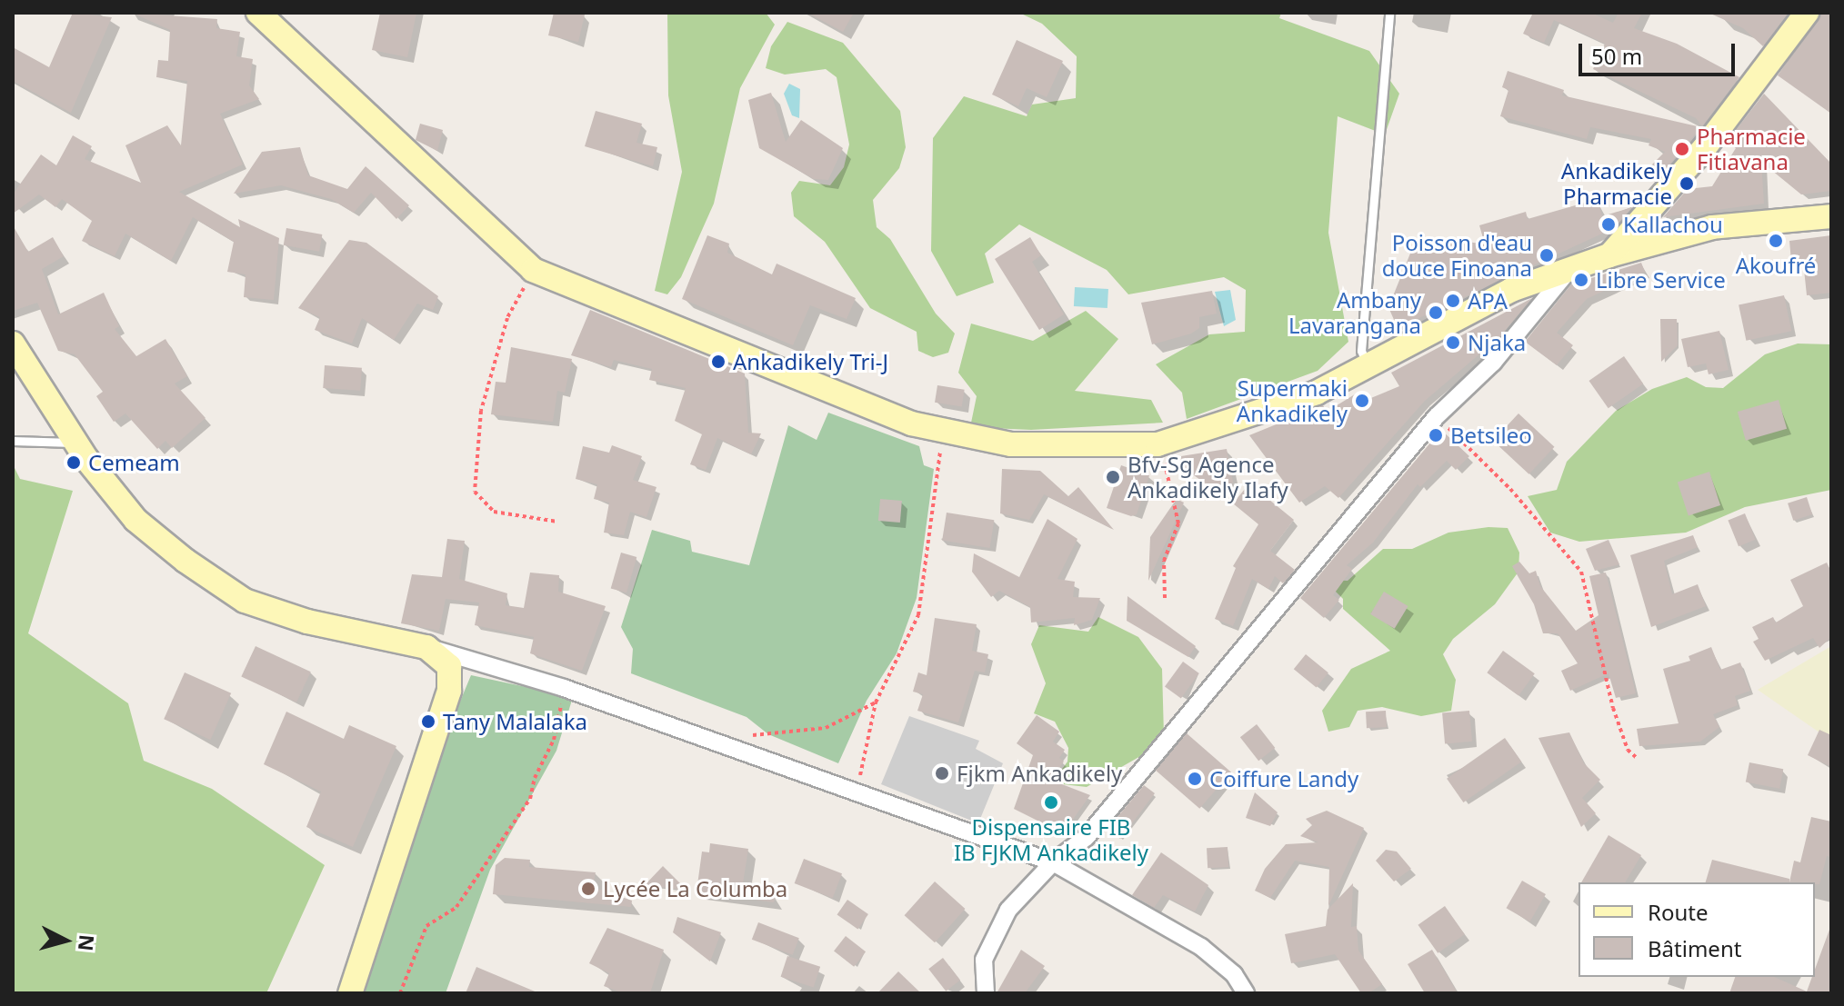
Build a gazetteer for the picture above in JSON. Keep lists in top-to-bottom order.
{
  "places": [
    "Pharmacie Fitiavana",
    "Ankadikely Pharmacie",
    "Kallachou",
    "Akoufré",
    "Poisson d'eau douce Finoana",
    "Libre Service",
    "APA",
    "Ambany Lavarangana",
    "Njaka",
    "Ankadikely Tri-J",
    "Supermaki Ankadikely",
    "Betsileo",
    "Cemeam",
    "Bfv-Sg Agence Ankadikely Ilafy",
    "Tany Malalaka",
    "Fjkm Ankadikely",
    "Coiffure Landy",
    "Dispensaire FIB IB FJKM Ankadikely",
    "Lycée La Columba"
  ],
  "legend": ["Route", "Bâtiment"],
  "scale_bar": "50 m",
  "north": "right"
}
